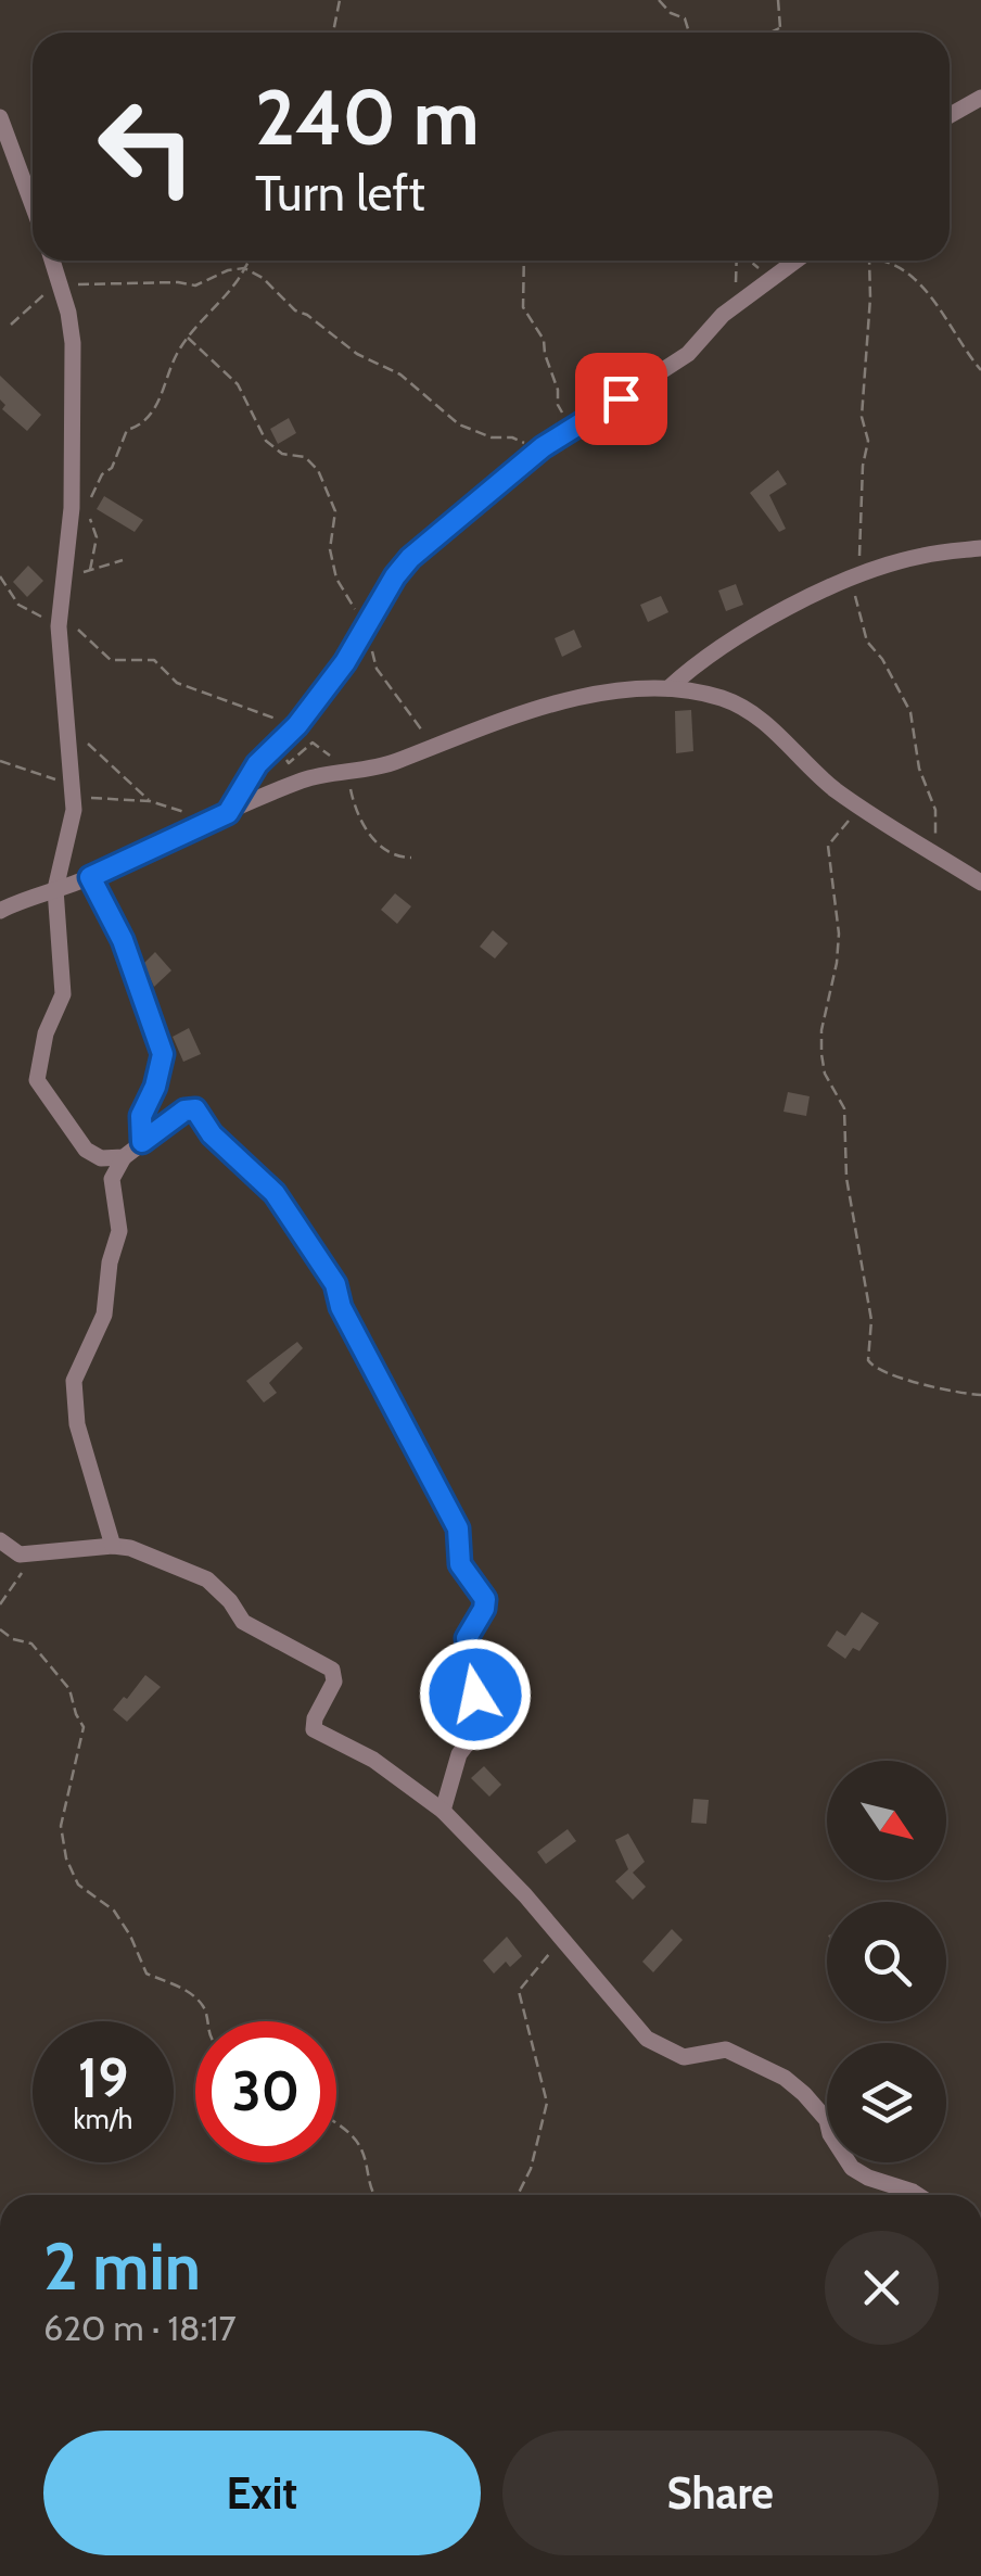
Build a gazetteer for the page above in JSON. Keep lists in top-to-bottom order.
{
  "north": "bottom right",
  "page": {
    "turn": ["240 m", "Turn left"],
    "speed": "19 km/h",
    "limit": "30",
    "heading": ["2 min", "620 m · 18:17"],
    "buttons": ["Exit", "Share"]
  }
}
